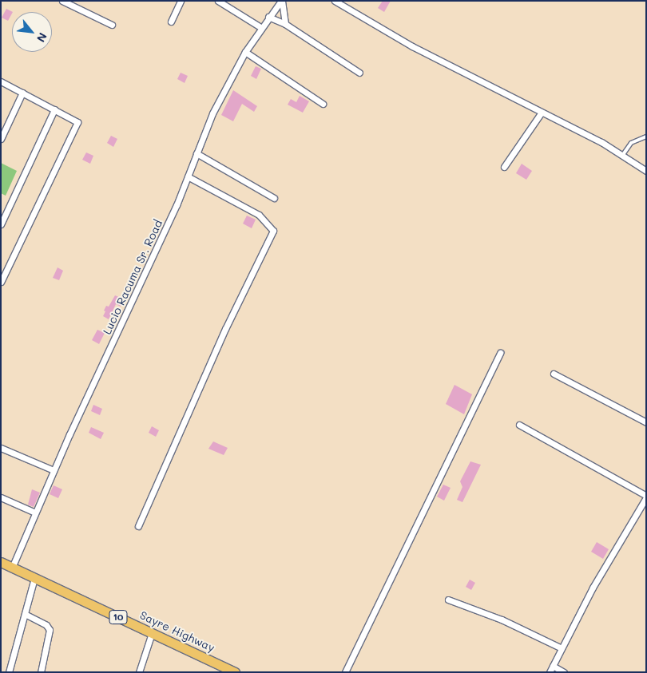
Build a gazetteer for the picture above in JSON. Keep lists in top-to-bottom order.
{
  "streets": {
    "highway": ["10", "Sayre Highway"],
    "street": ["Lucio Racuma Sr. Road"]
  },
  "crossings": [
    ["Lucio Racuma Sr. Road", "Sayre Highway"]
  ],
  "north": "bottom right"
}
